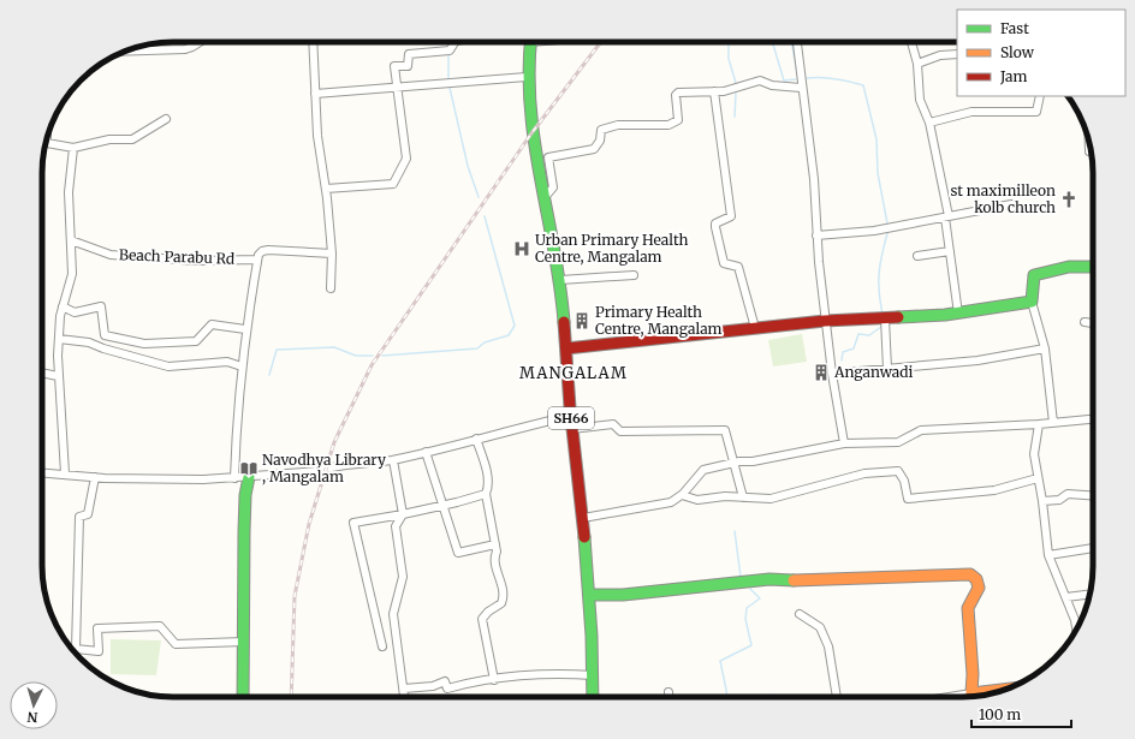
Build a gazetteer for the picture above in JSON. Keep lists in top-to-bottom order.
{
  "streets": {
    "street": ["Beach Parabu Rd", "SH66"]
  },
  "districts": ["MANGALAM"],
  "places": {
    "church": ["st maximilleon kolb church"],
    "hospital": ["Urban Primary Health Centre, Mangalam"],
    "building": ["Primary Health Centre, Mangalam", "Anganwadi"],
    "library": ["Navodhya Library , Mangalam"]
  },
  "legend": ["Fast", "Slow", "Jam"],
  "scale_bar": "100 m",
  "north": "bottom"
}
